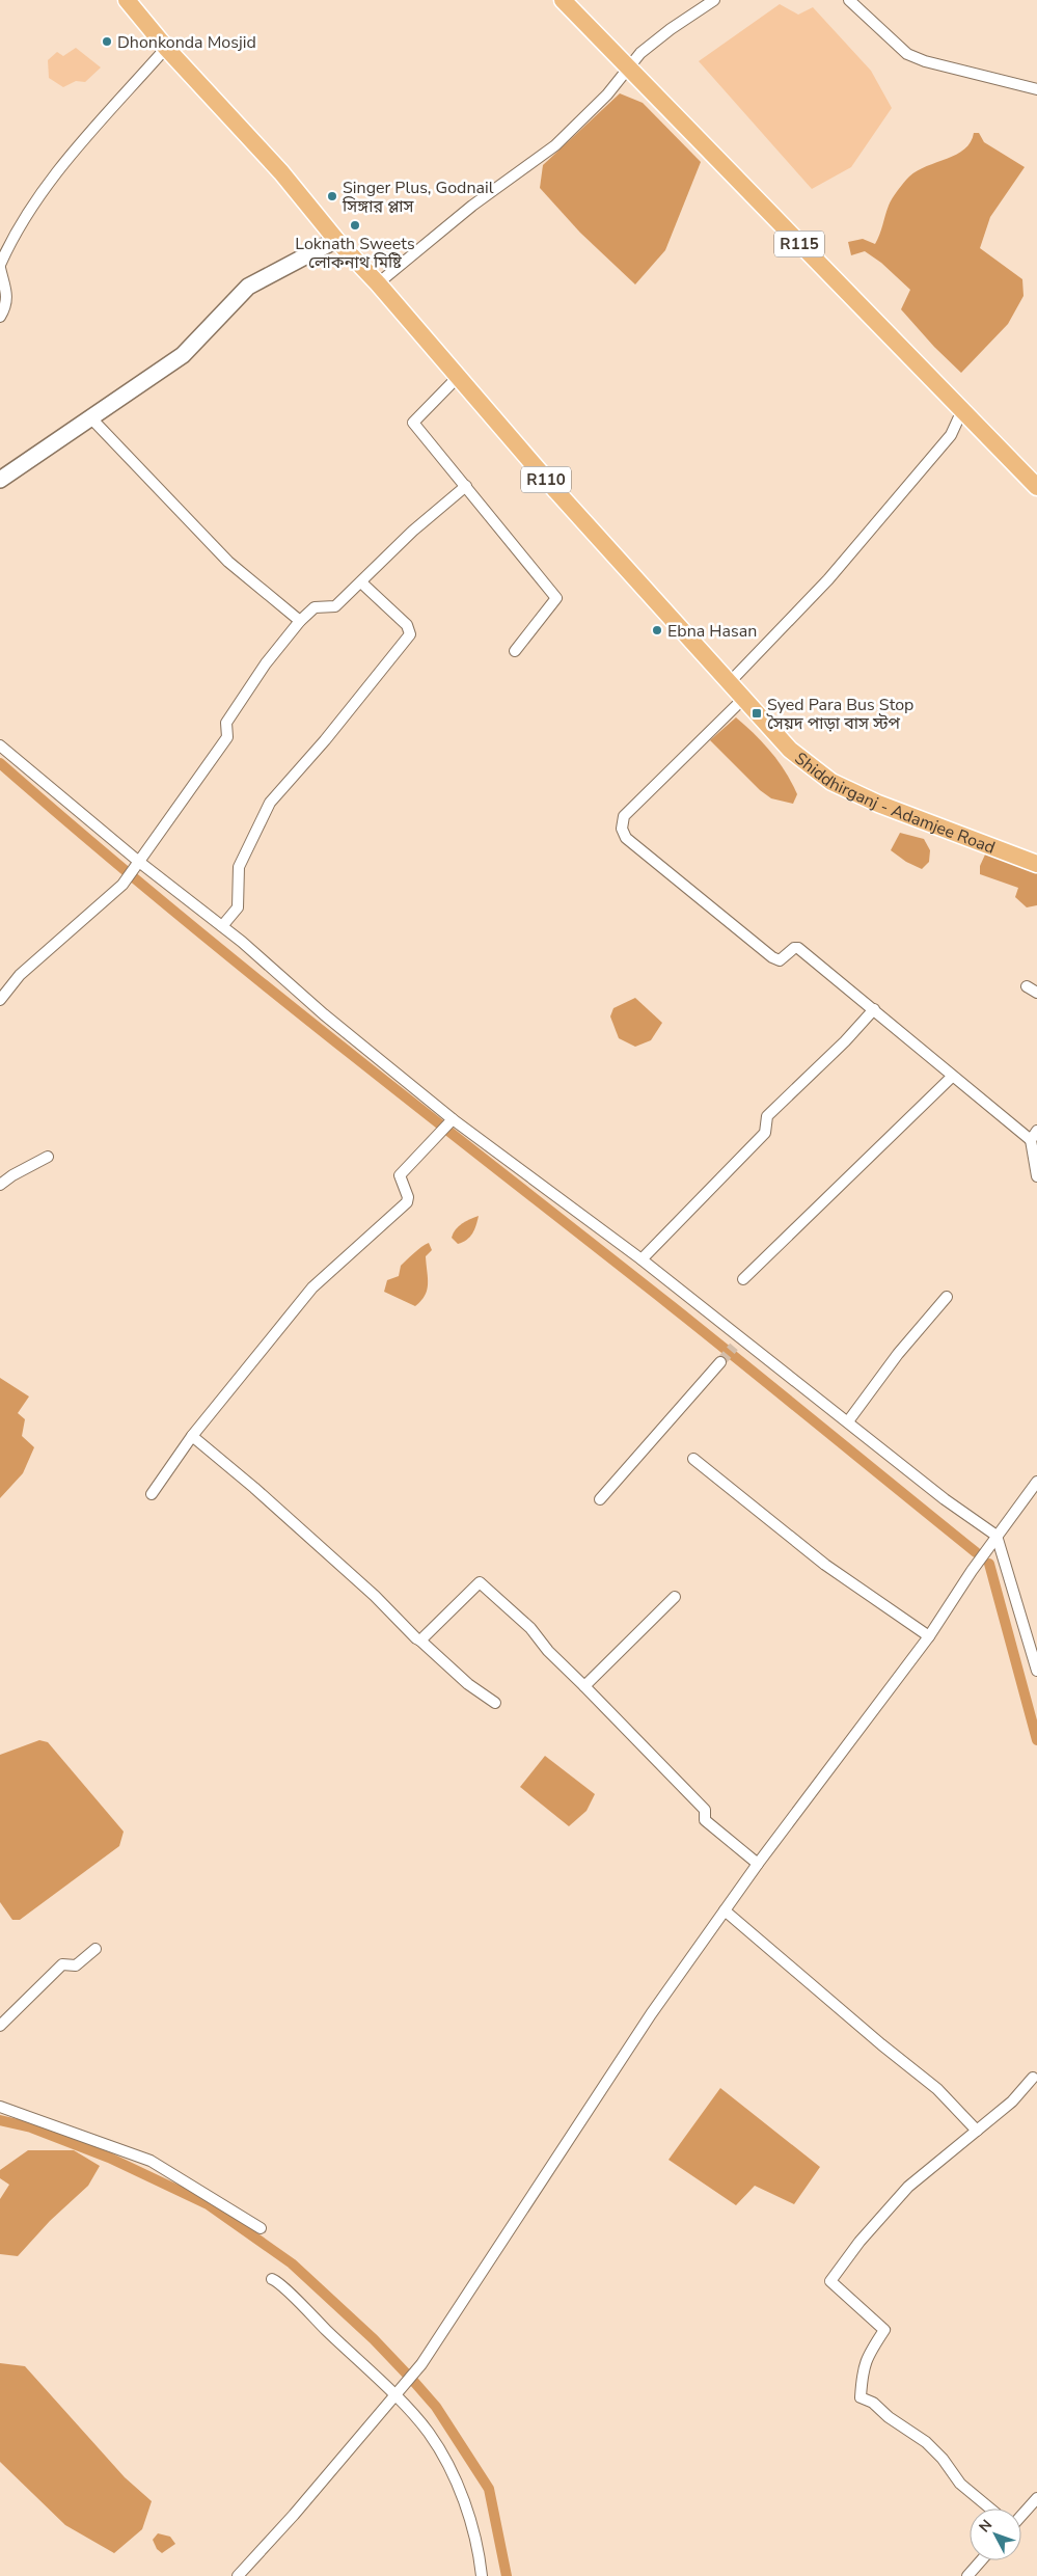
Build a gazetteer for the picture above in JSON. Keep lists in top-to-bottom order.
{
  "streets": {
    "main road": ["R115", "R110", "Shiddhirganj - Adamjee Road"]
  },
  "places": {
    "other": [
      "Dhonkonda Mosjid",
      "Singer Plus, Godnail সিঙ্গার প্লাস",
      "Loknath Sweets লোকনাথ মিষ্টি",
      "Ebna Hasan"
    ],
    "transit": ["Syed Para Bus Stop সৈয়দ পাড়া বাস স্টপ"]
  },
  "north": "top left"
}
